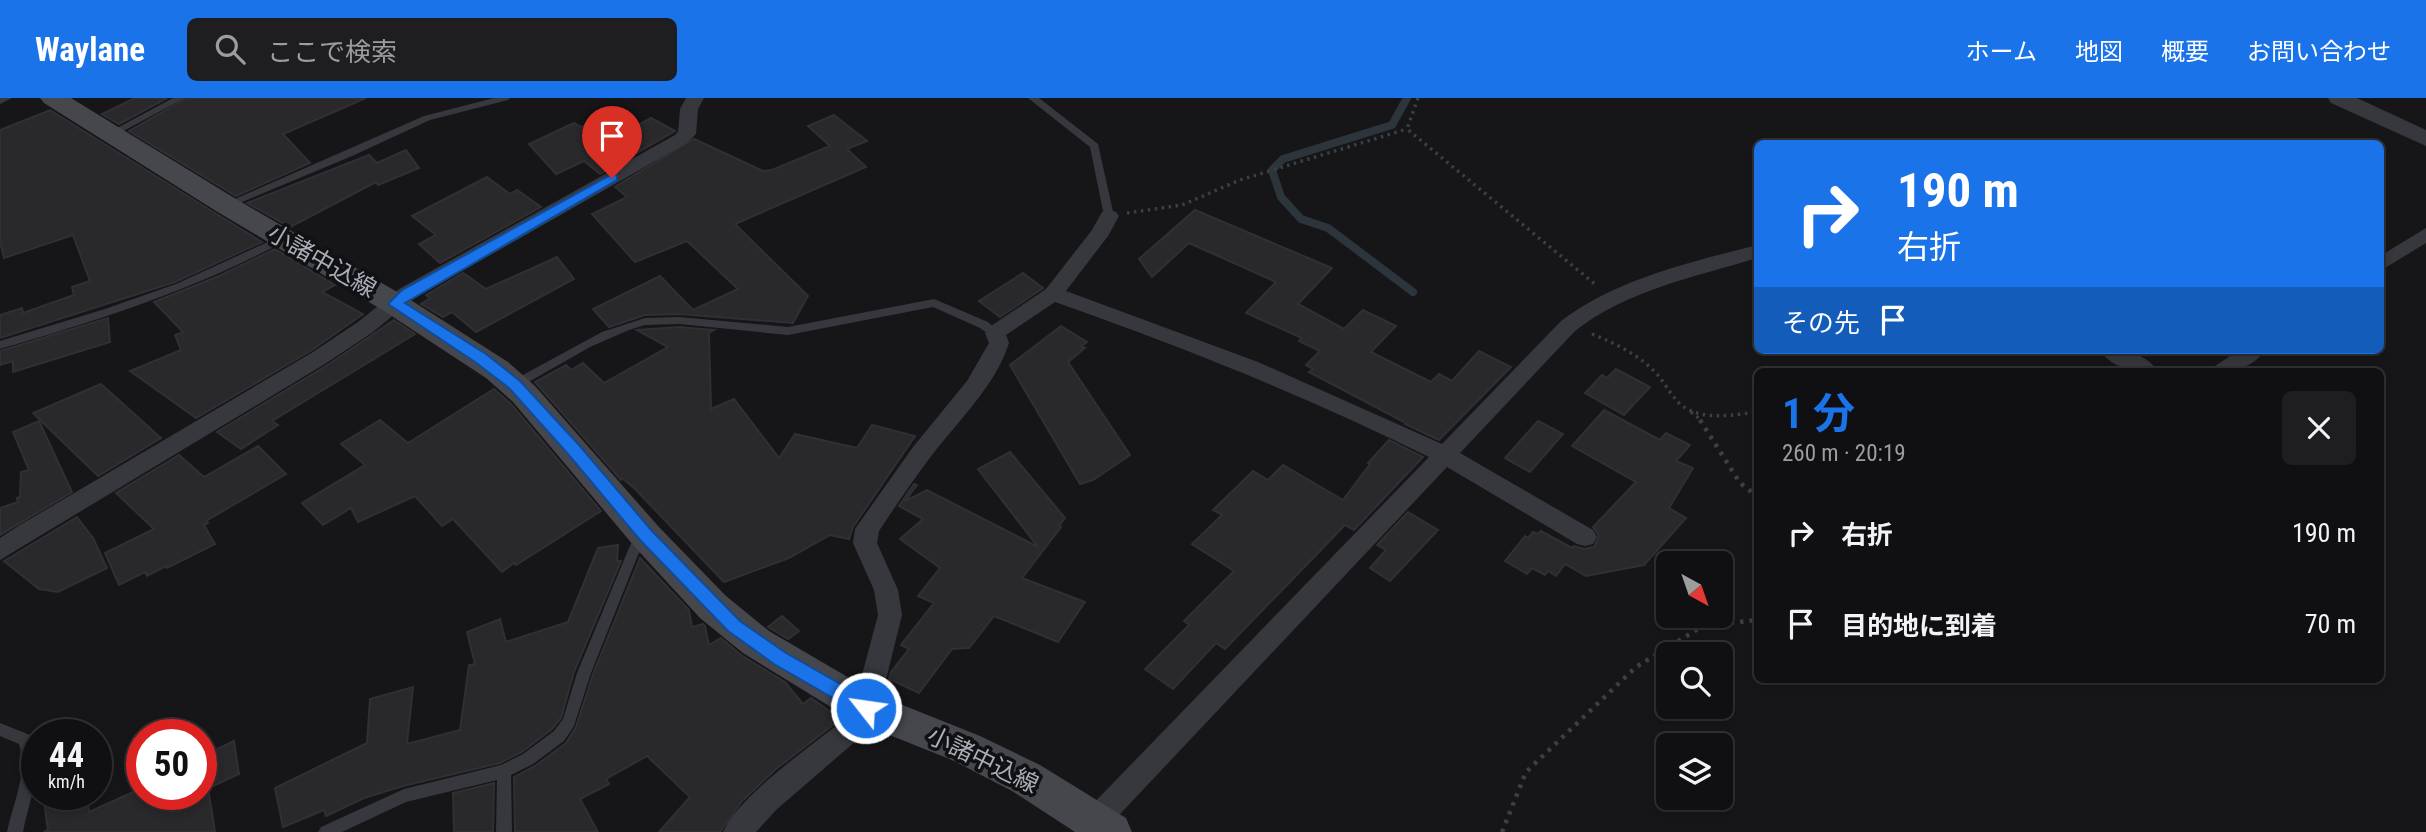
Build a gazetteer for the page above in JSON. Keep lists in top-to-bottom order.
{
  "streets": {
    "main road": ["小諸中込線"]
  },
  "north": "bottom right",
  "page": {
    "header": "Waylane",
    "search": "ここで検索",
    "nav": [
      "ホーム",
      "地図",
      "概要",
      "お問い合わせ"
    ],
    "turn": ["190 m", "右折"],
    "then": "その先",
    "heading": ["1 分", "260 m · 20:19"],
    "list": [
      {
        "name": "右折",
        "value": "190 m"
      },
      {
        "name": "目的地に到着",
        "value": "70 m"
      }
    ],
    "speed": "44 km/h",
    "limit": "50"
  }
}
